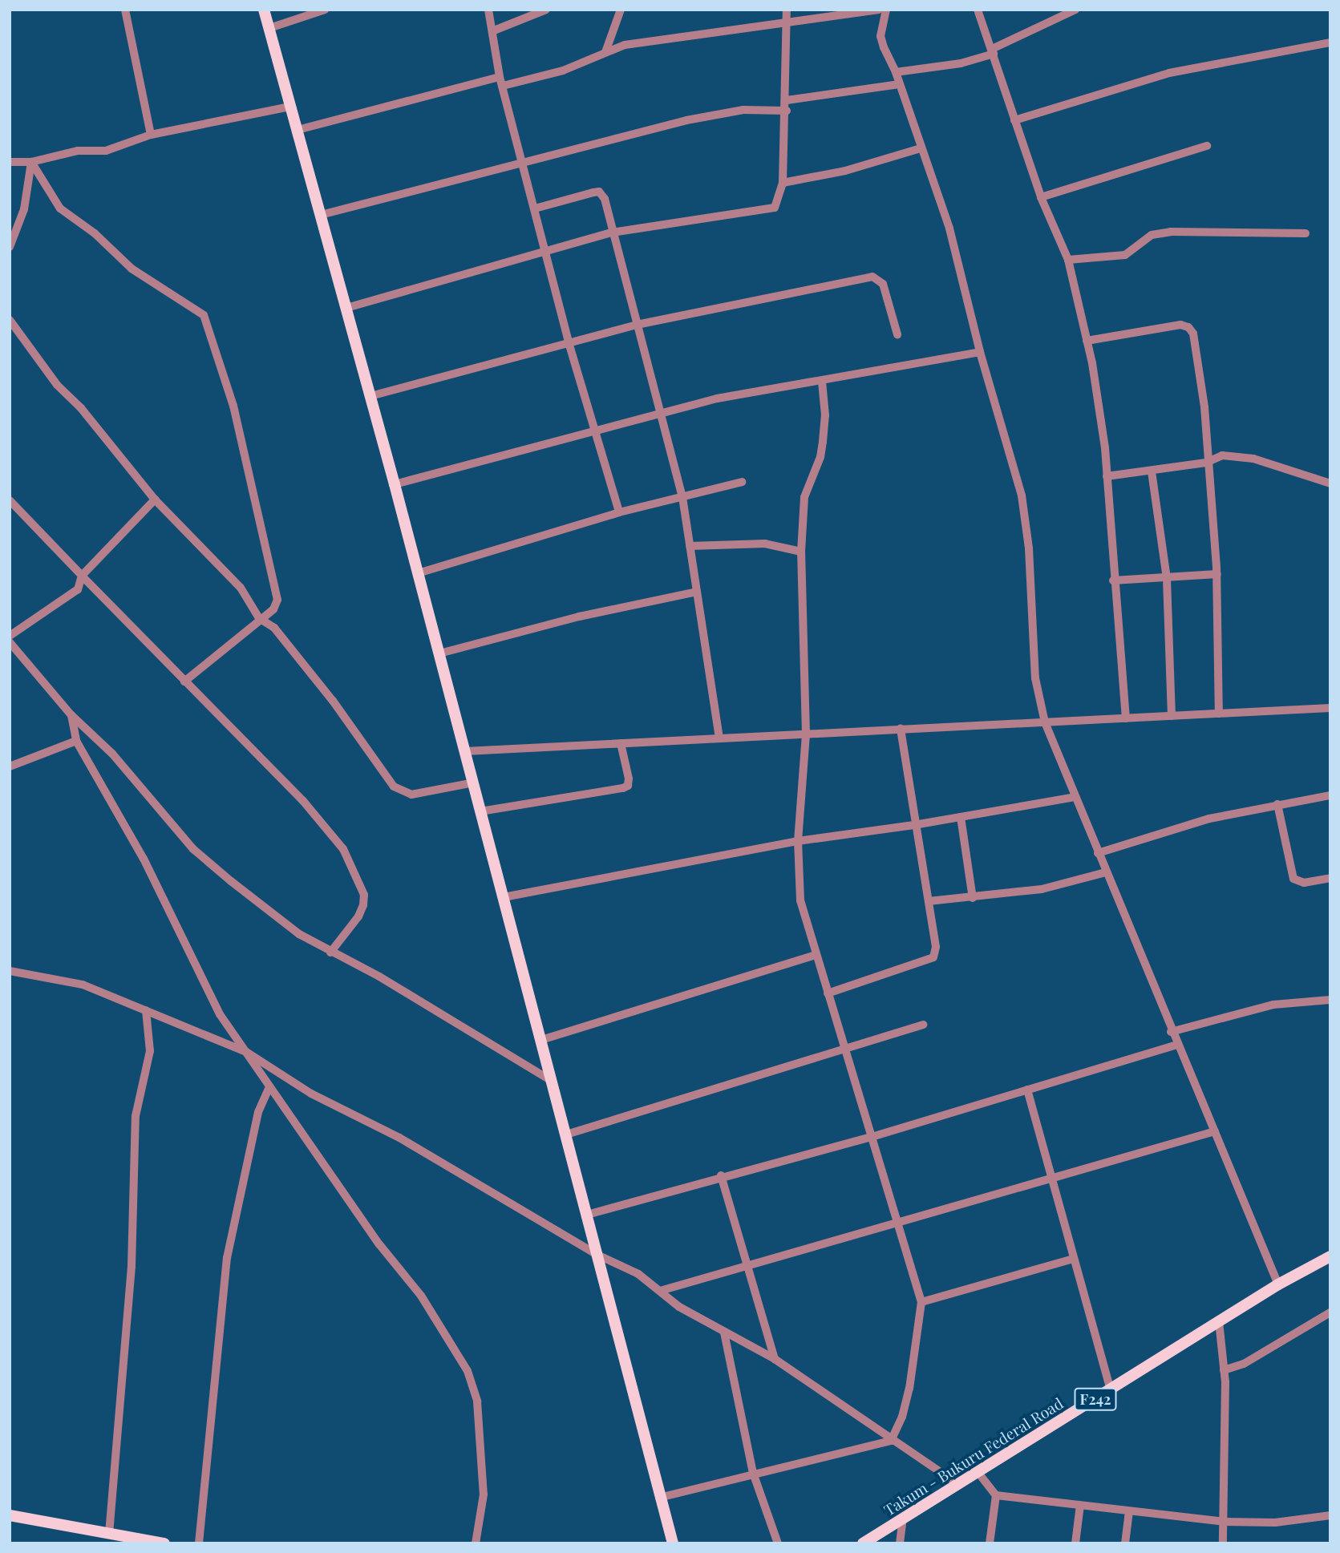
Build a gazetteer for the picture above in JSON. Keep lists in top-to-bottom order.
{
  "streets": {
    "main road": ["F242", "Takum - Bukuru Federal Road"]
  }
}
